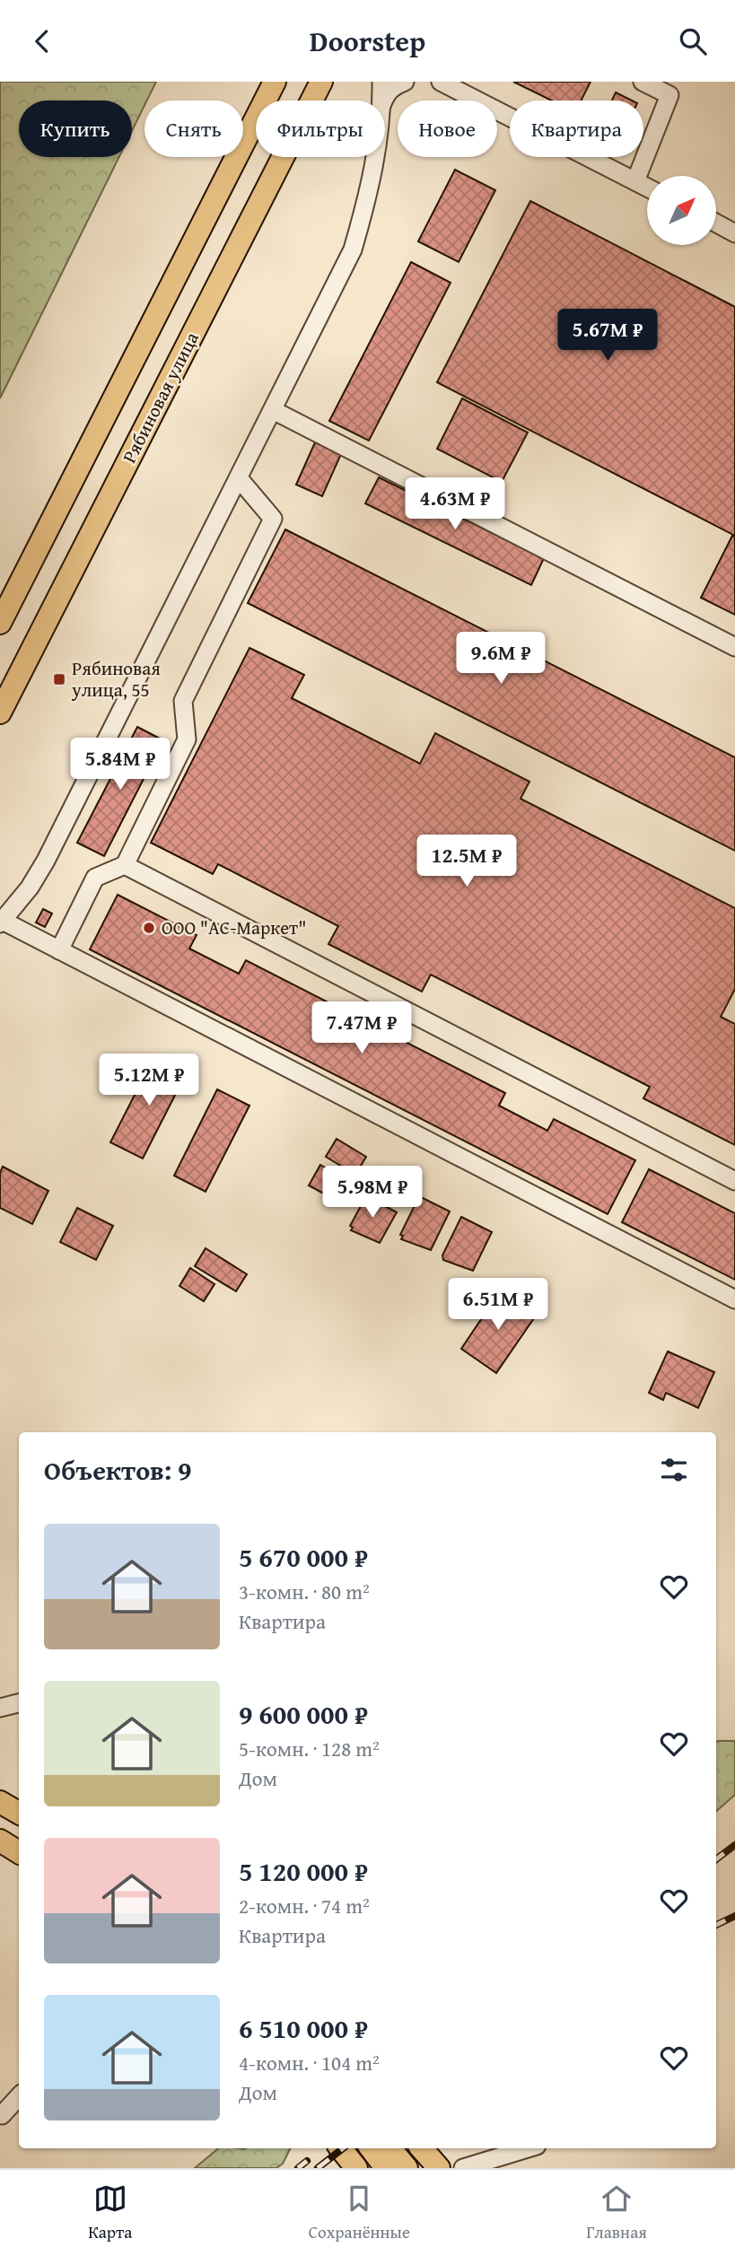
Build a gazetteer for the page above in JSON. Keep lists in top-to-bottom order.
{
  "streets": {
    "main road": ["Рябиновая улица"]
  },
  "places": {
    "transit": ["Рябиновая улица, 55"],
    "other": ["ООО \"АС-Маркет\""]
  },
  "north": "top right",
  "page": {
    "header": "Doorstep",
    "chip": [
      "Купить",
      "Снять",
      "Фильтры",
      "Новое",
      "Квартира"
    ],
    "price": [
      "5.67M ₽",
      "4.63M ₽",
      "9.6M ₽",
      "5.84M ₽",
      "12.5M ₽",
      "7.47M ₽",
      "5.12M ₽",
      "5.98M ₽",
      "6.51M ₽"
    ],
    "heading": "Объектов: 9",
    "list": [
      {
        "name": "5 670 000 ₽",
        "note": "3-комн. · 80 m² · Квартира"
      },
      {
        "name": "9 600 000 ₽",
        "note": "5-комн. · 128 m² · Дом"
      },
      {
        "name": "5 120 000 ₽",
        "note": "2-комн. · 74 m² · Квартира"
      },
      {
        "name": "6 510 000 ₽",
        "note": "4-комн. · 104 m² · Дом"
      }
    ],
    "tabs": ["Карта", "Сохранённые", "Главная"]
  }
}
